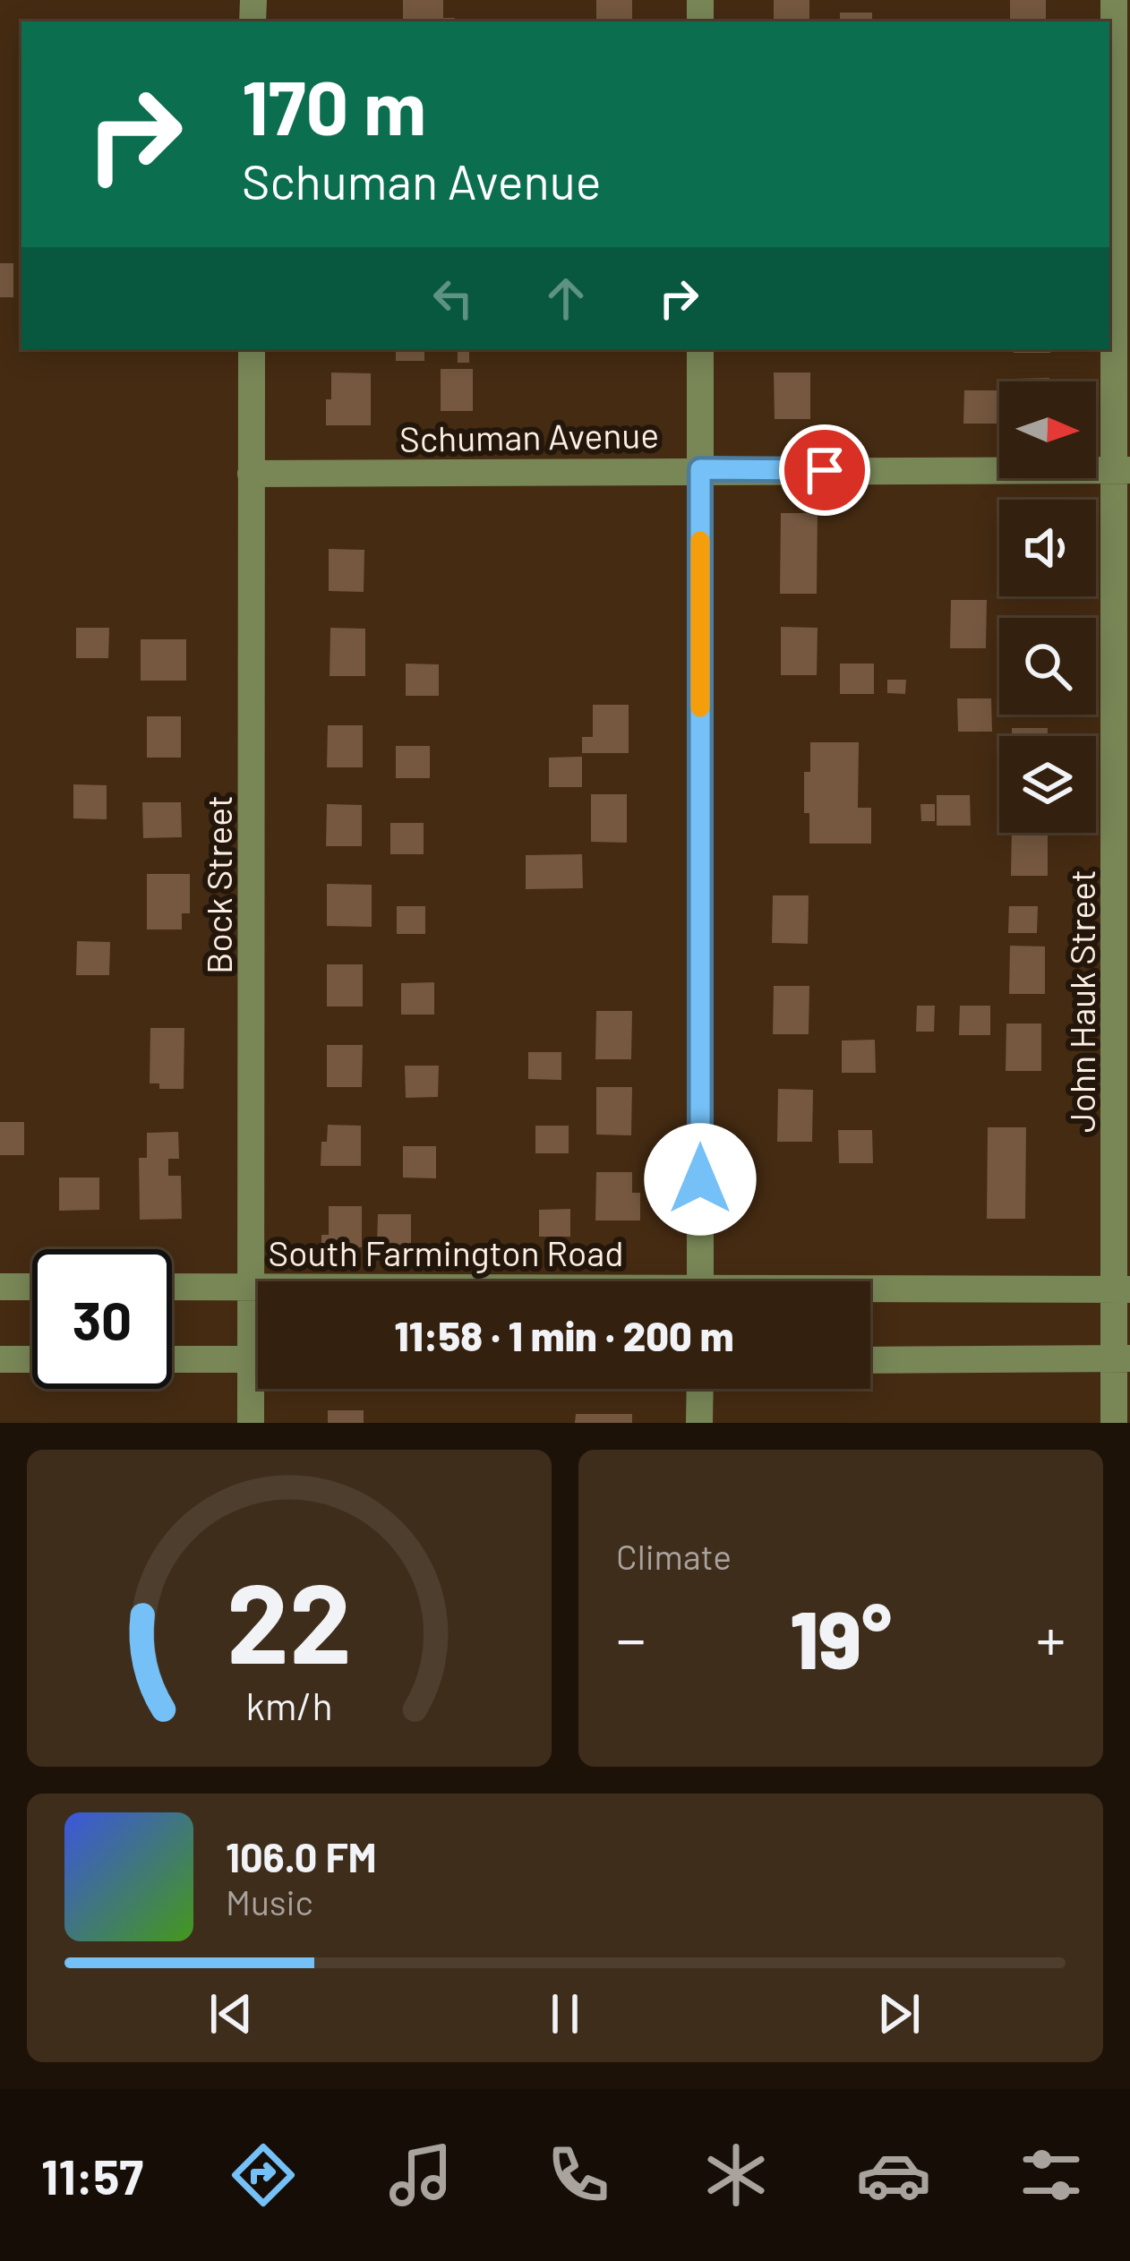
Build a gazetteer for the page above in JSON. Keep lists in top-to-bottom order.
{
  "streets": {
    "street": [
      "Schuman Avenue",
      "Bock Street",
      "John Hauk Street",
      "South Farmington Road"
    ]
  },
  "crossings": [
    ["Schuman Avenue", "Bock Street"],
    ["Schuman Avenue", "John Hauk Street"],
    ["Bock Street", "South Farmington Road"],
    ["John Hauk Street", "South Farmington Road"]
  ],
  "north": "right",
  "page": {
    "turn": ["170 m", "Schuman Avenue"],
    "limit": "30",
    "trip": "11:58 · 1 min · 200 m",
    "tile": "Climate",
    "heat": ["−", "19°", "+"],
    "song": ["106.0 FM", "Music"],
    "tabs": "11:57",
    "gauge": ["22", "km/h"]
  }
}
